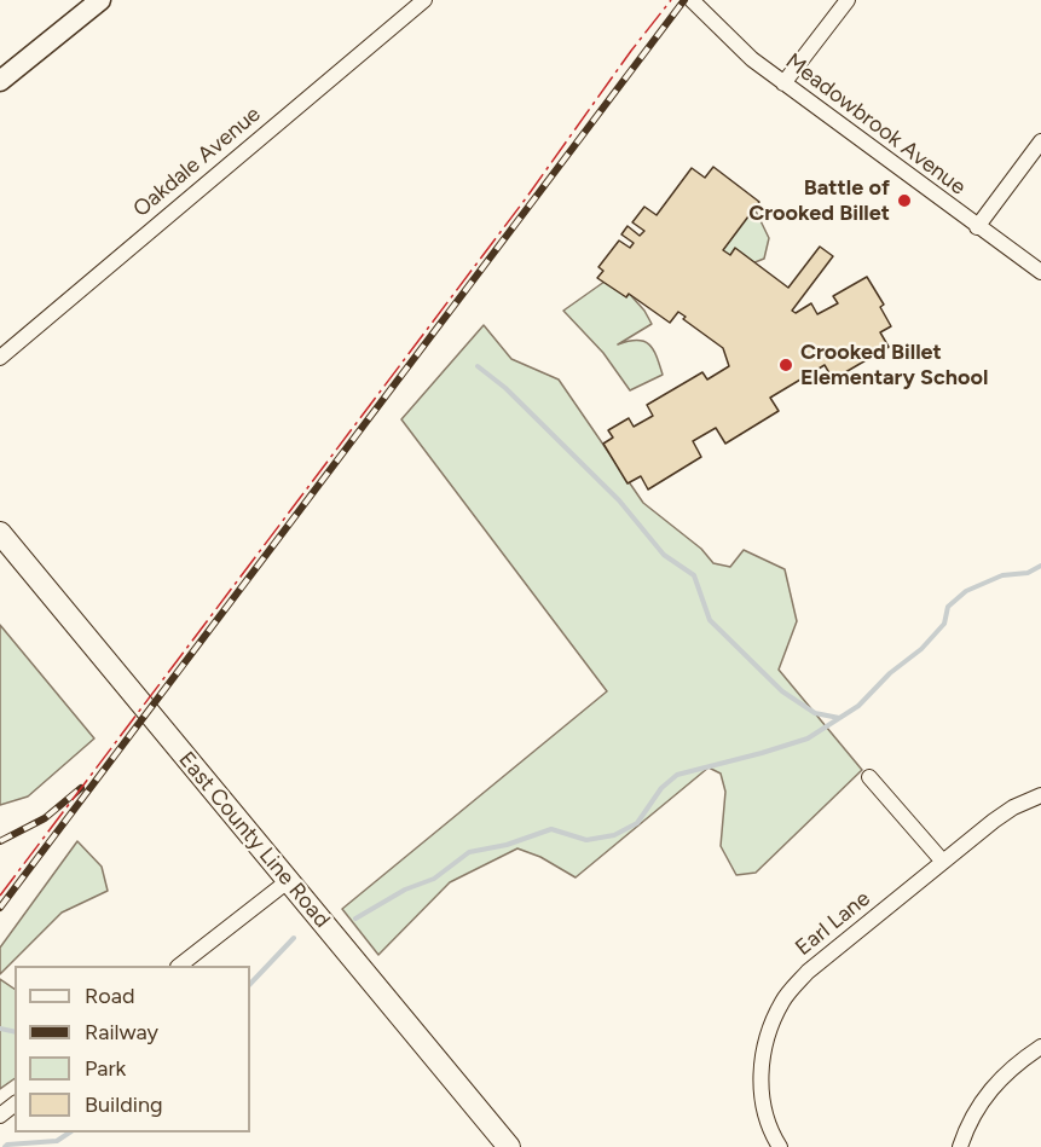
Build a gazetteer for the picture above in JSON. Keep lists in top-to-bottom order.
{
  "streets": {
    "main road": ["East County Line Road"],
    "street": ["Meadowbrook Avenue", "Oakdale Avenue", "Earl Lane"]
  },
  "places": ["Battle of Crooked Billet", "Crooked Billet Elementary School"],
  "legend": [
    "Road",
    "Railway",
    "Park",
    "Building"
  ]
}
